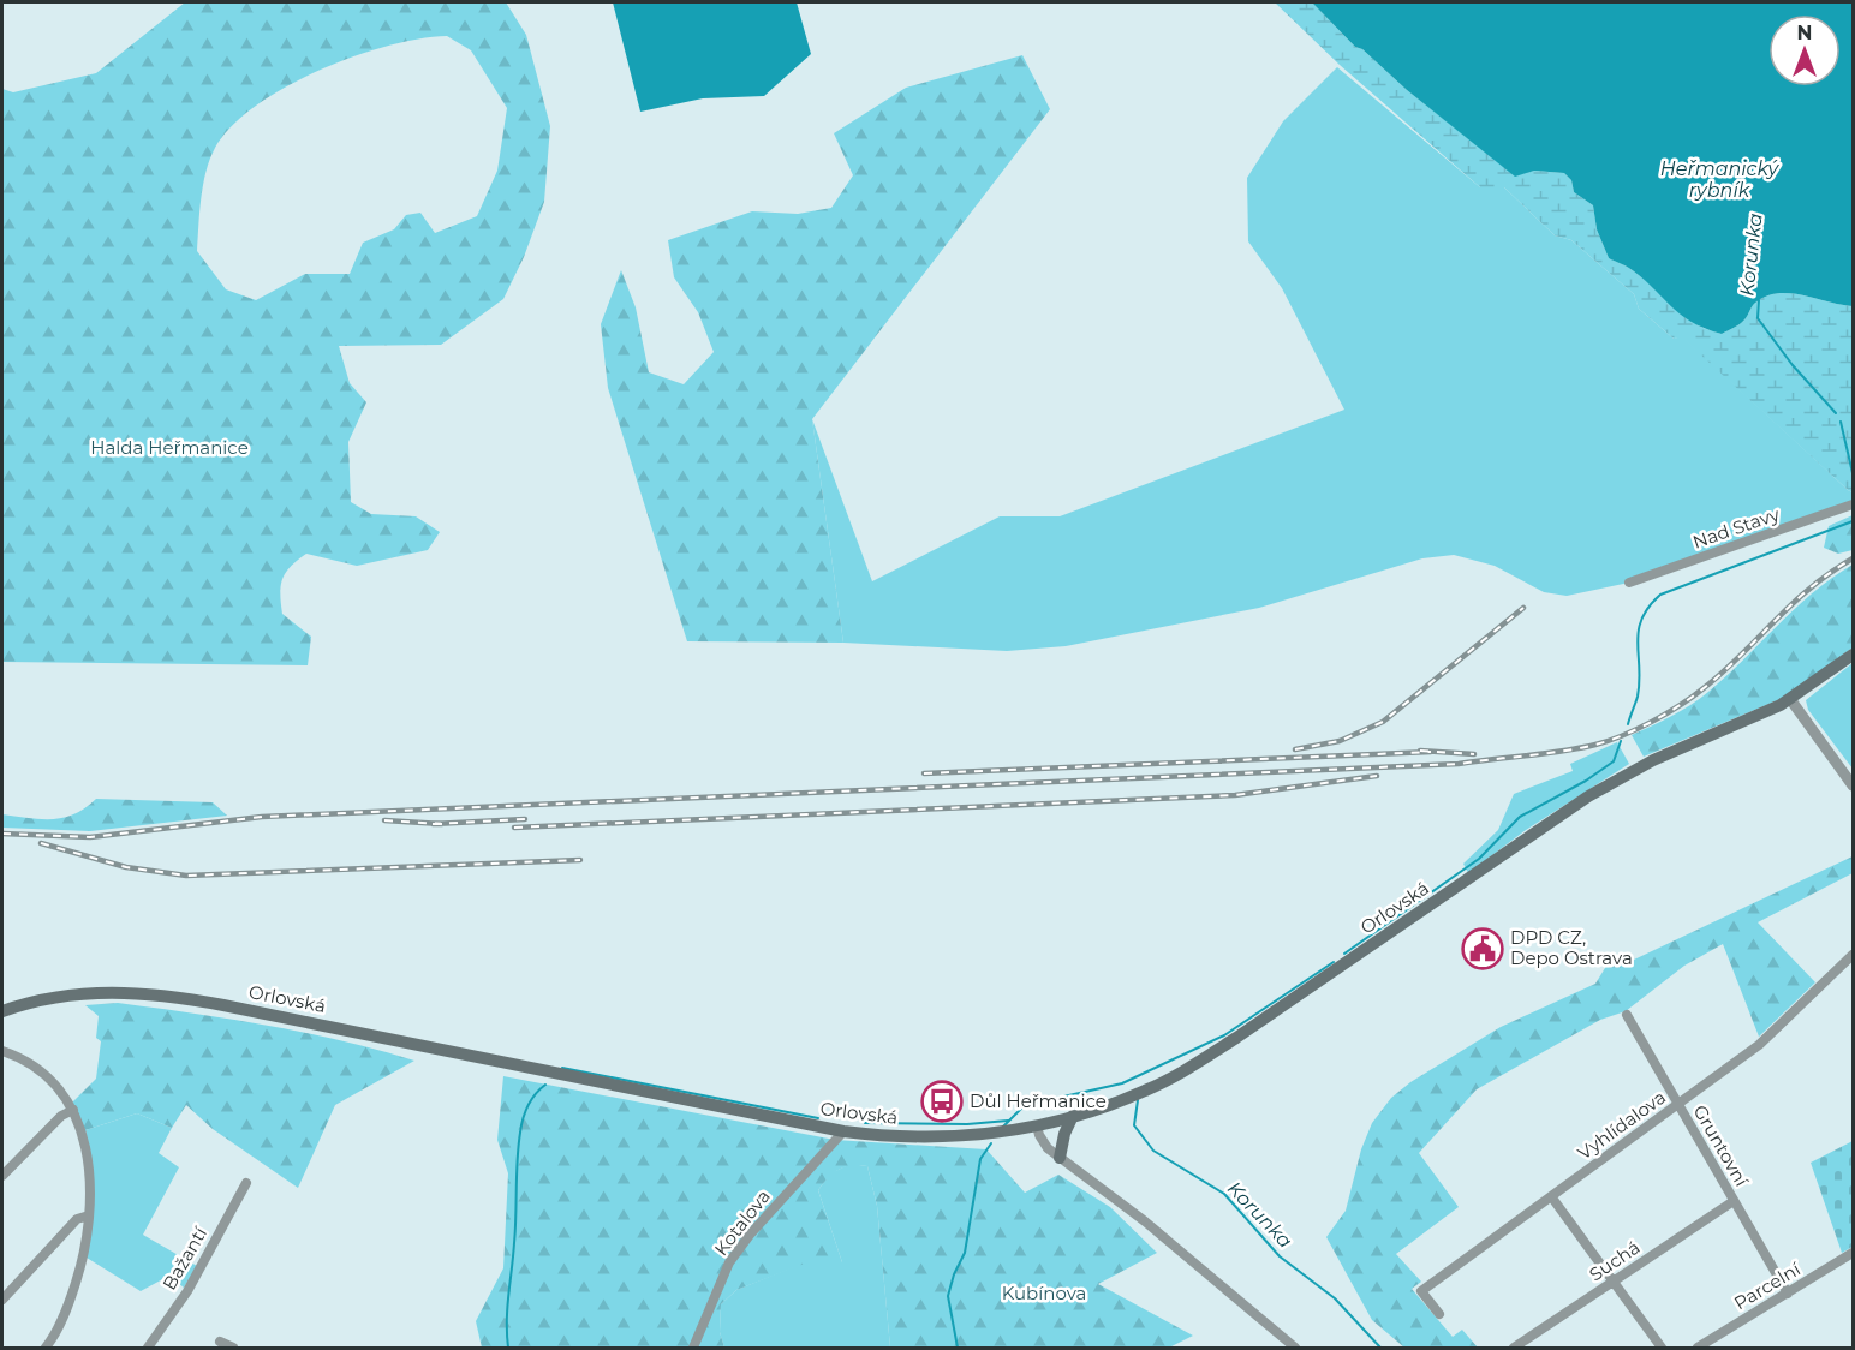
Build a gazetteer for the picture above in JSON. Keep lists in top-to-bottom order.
{
  "streets": {
    "main road": ["Orlovská"],
    "street": [
      "Nad Stavy",
      "Vyhlídalova",
      "Gruntovní",
      "Kotalova",
      "Bažantí",
      "Suchá",
      "Parcelní"
    ]
  },
  "crossings": [
    ["Orlovská", "Kotalova"],
    ["Vyhlídalova", "Gruntovní"],
    ["Gruntovní", "Suchá"],
    ["Gruntovní", "Parcelní"]
  ],
  "water": ["Heřmanický rybník", "Korunka"],
  "parks": ["Halda Heřmanice", "Kubínova"],
  "places": {
    "public building": ["DPD CZ, Depo Ostrava"],
    "bus stop": ["Důl Heřmanice"]
  },
  "north": "top"
}
